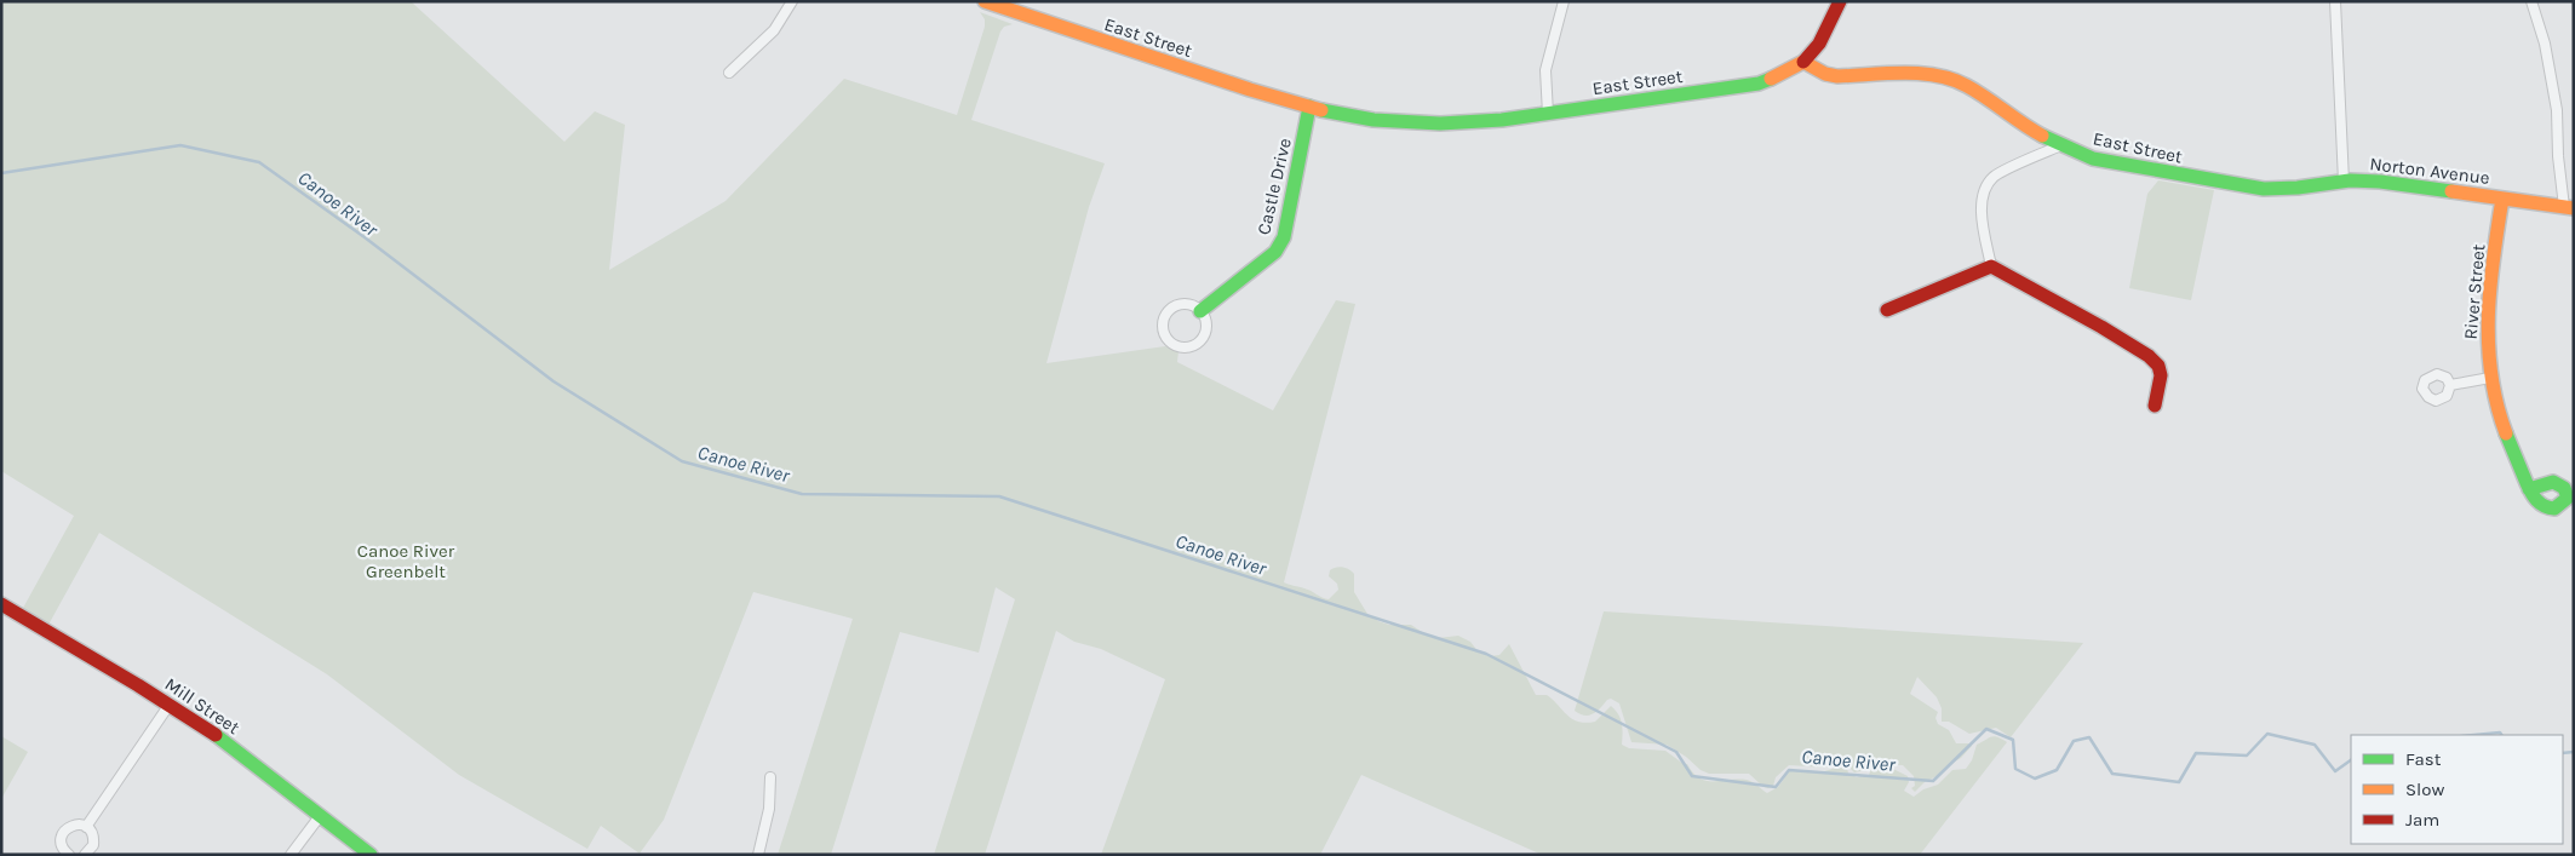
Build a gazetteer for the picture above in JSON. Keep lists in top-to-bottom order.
{
  "streets": {
    "street": [
      "East Street",
      "Norton Avenue",
      "Castle Drive",
      "River Street",
      "Mill Street"
    ]
  },
  "crossings": [
    ["East Street", "Norton Avenue"],
    ["East Street", "Castle Drive"],
    ["Norton Avenue", "River Street"]
  ],
  "water": ["Canoe River"],
  "parks": ["Canoe River Greenbelt"],
  "legend": ["Fast", "Slow", "Jam"]
}
